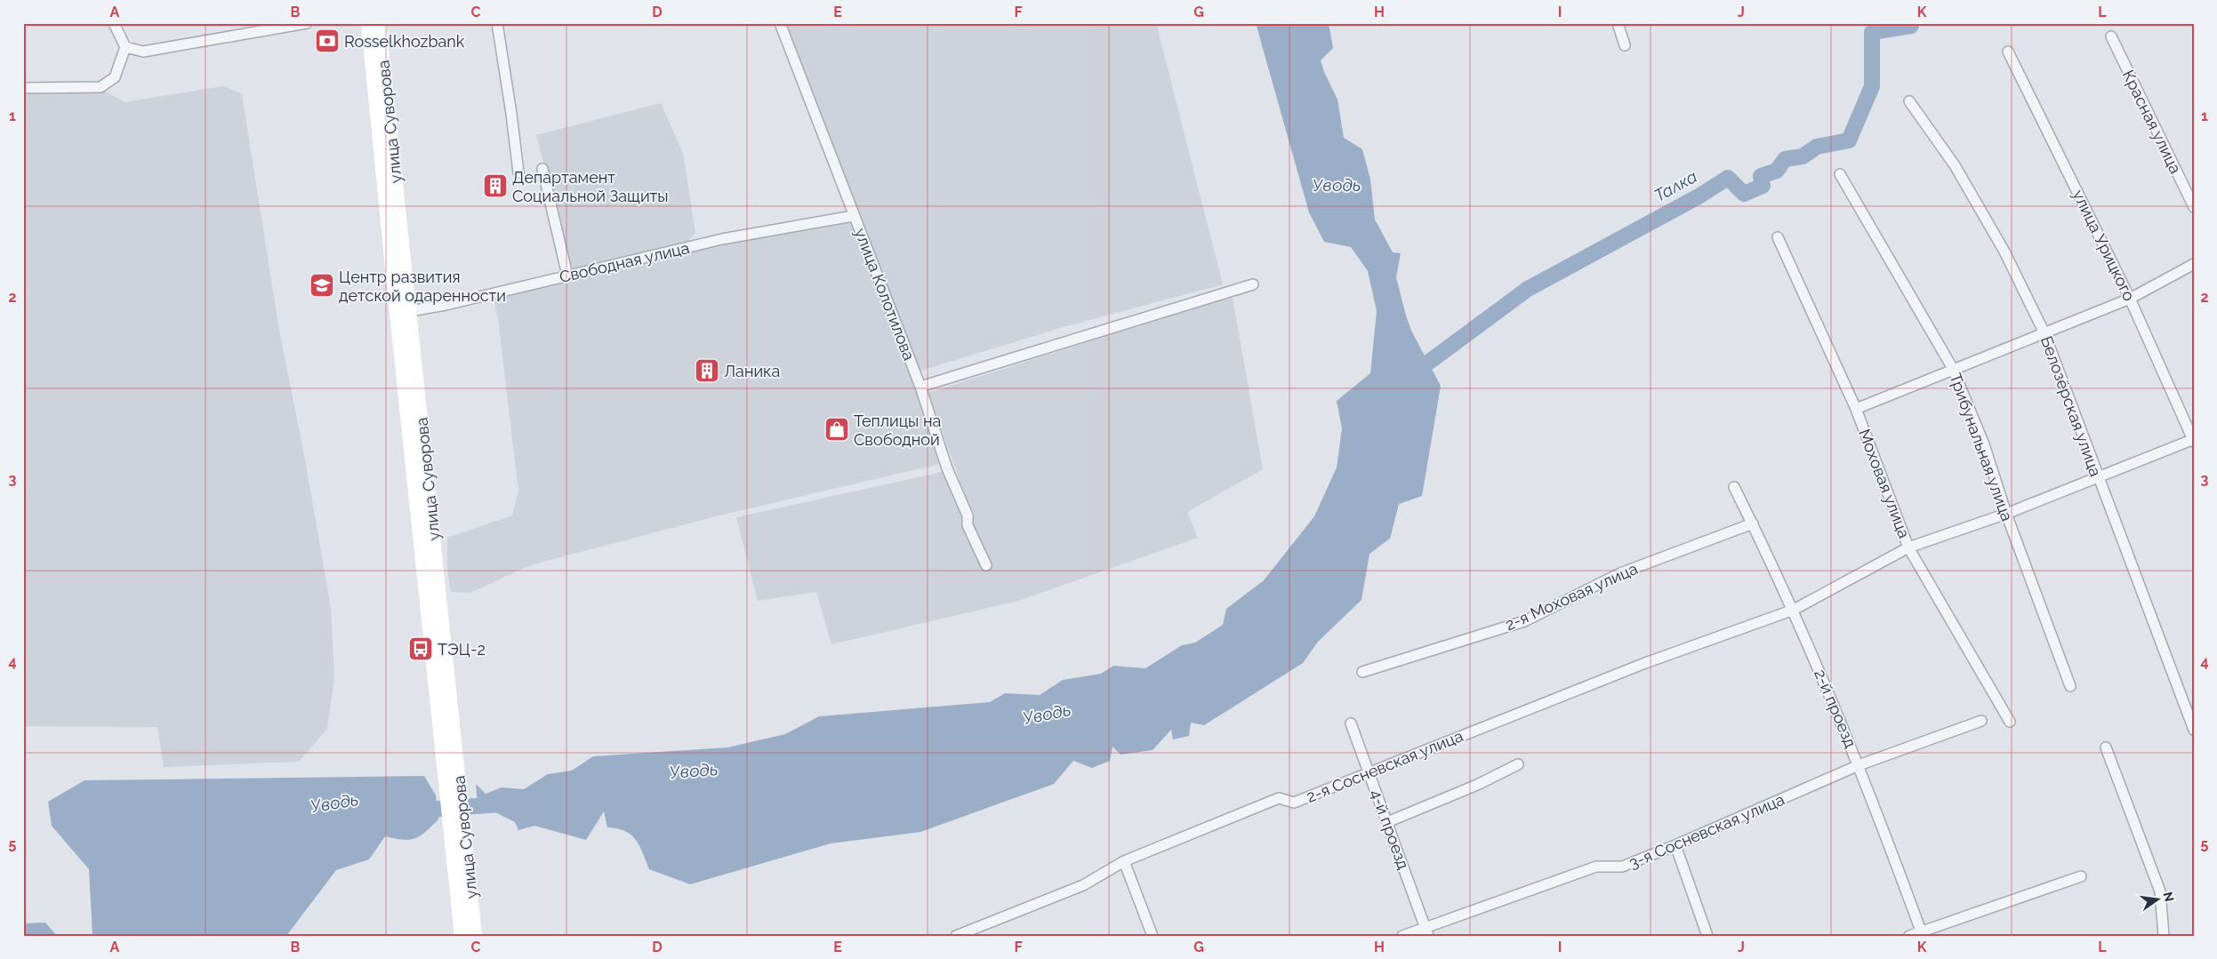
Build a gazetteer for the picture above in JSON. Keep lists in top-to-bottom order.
{
  "streets": {
    "main road": ["улица Суворова"],
    "street": [
      "Красная улица",
      "улица Урицкого",
      "Свободная улица",
      "улица Колотилова",
      "Белозёрская улица",
      "Трибунальная улица",
      "Моховая улица",
      "2-я Моховая улица",
      "2-й проезд",
      "2-я Сосневская улица",
      "4-й проезд",
      "3-я Сосневская улица"
    ]
  },
  "crossings": [
    ["улица Суворова", "Свободная улица"],
    ["улица Урицкого", "2-я Сосневская улица"],
    ["Свободная улица", "улица Колотилова"],
    ["Белозёрская улица", "2-я Сосневская улица"],
    ["Трибунальная улица", "2-я Сосневская улица"],
    ["Моховая улица", "2-я Сосневская улица"],
    ["2-я Моховая улица", "2-й проезд"],
    ["2-й проезд", "2-я Сосневская улица"],
    ["2-й проезд", "3-я Сосневская улица"],
    ["2-я Сосневская улица", "4-й проезд"],
    ["4-й проезд", "3-я Сосневская улица"]
  ],
  "water": ["Уводь", "Талка"],
  "places": {
    "bank": ["Rosselkhozbank"],
    "building": ["Департамент Социальной Защиты", "Ланика"],
    "school or university": ["Центр развития детской одаренности"],
    "shop": ["Теплицы на Свободной"],
    "bus stop": ["ТЭЦ-2"]
  },
  "north": "right",
  "grid": {
    "columns": [
      "A",
      "B",
      "C",
      "D",
      "E",
      "F",
      "G",
      "H",
      "I",
      "J",
      "K",
      "L"
    ],
    "rows": [
      "1",
      "2",
      "3",
      "4",
      "5"
    ]
  }
}
